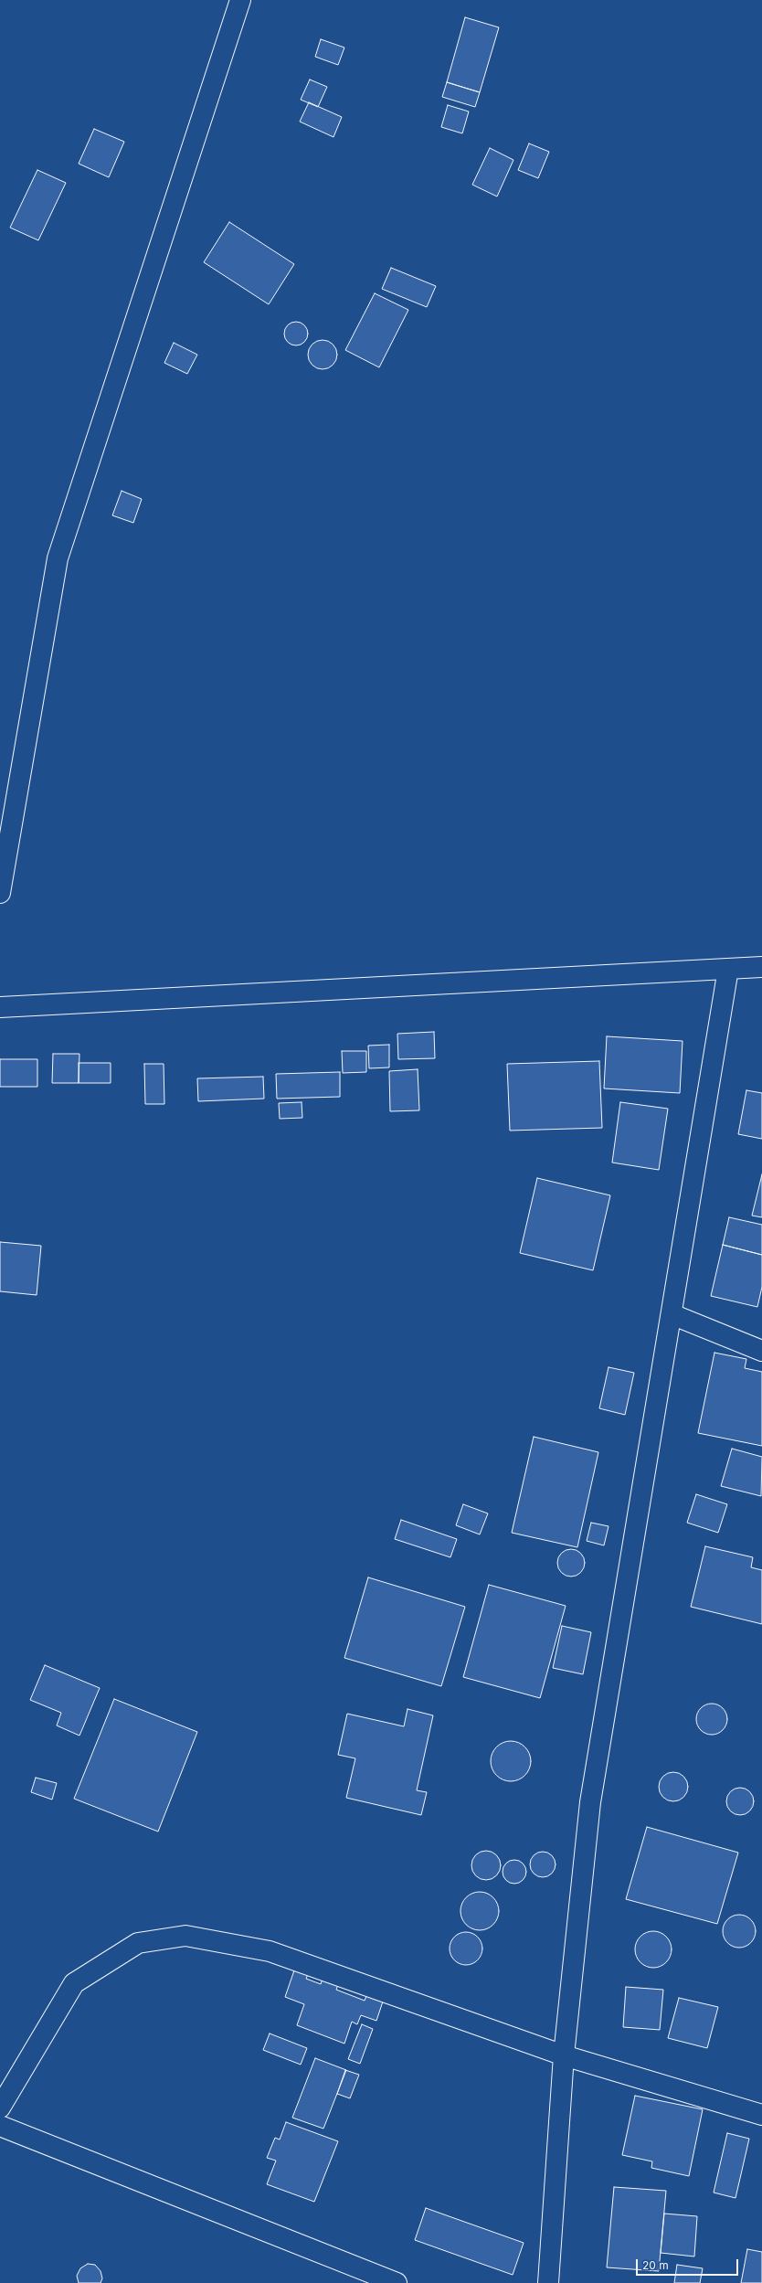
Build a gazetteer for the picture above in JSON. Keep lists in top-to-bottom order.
{
  "scale_bar": "20 m"
}
